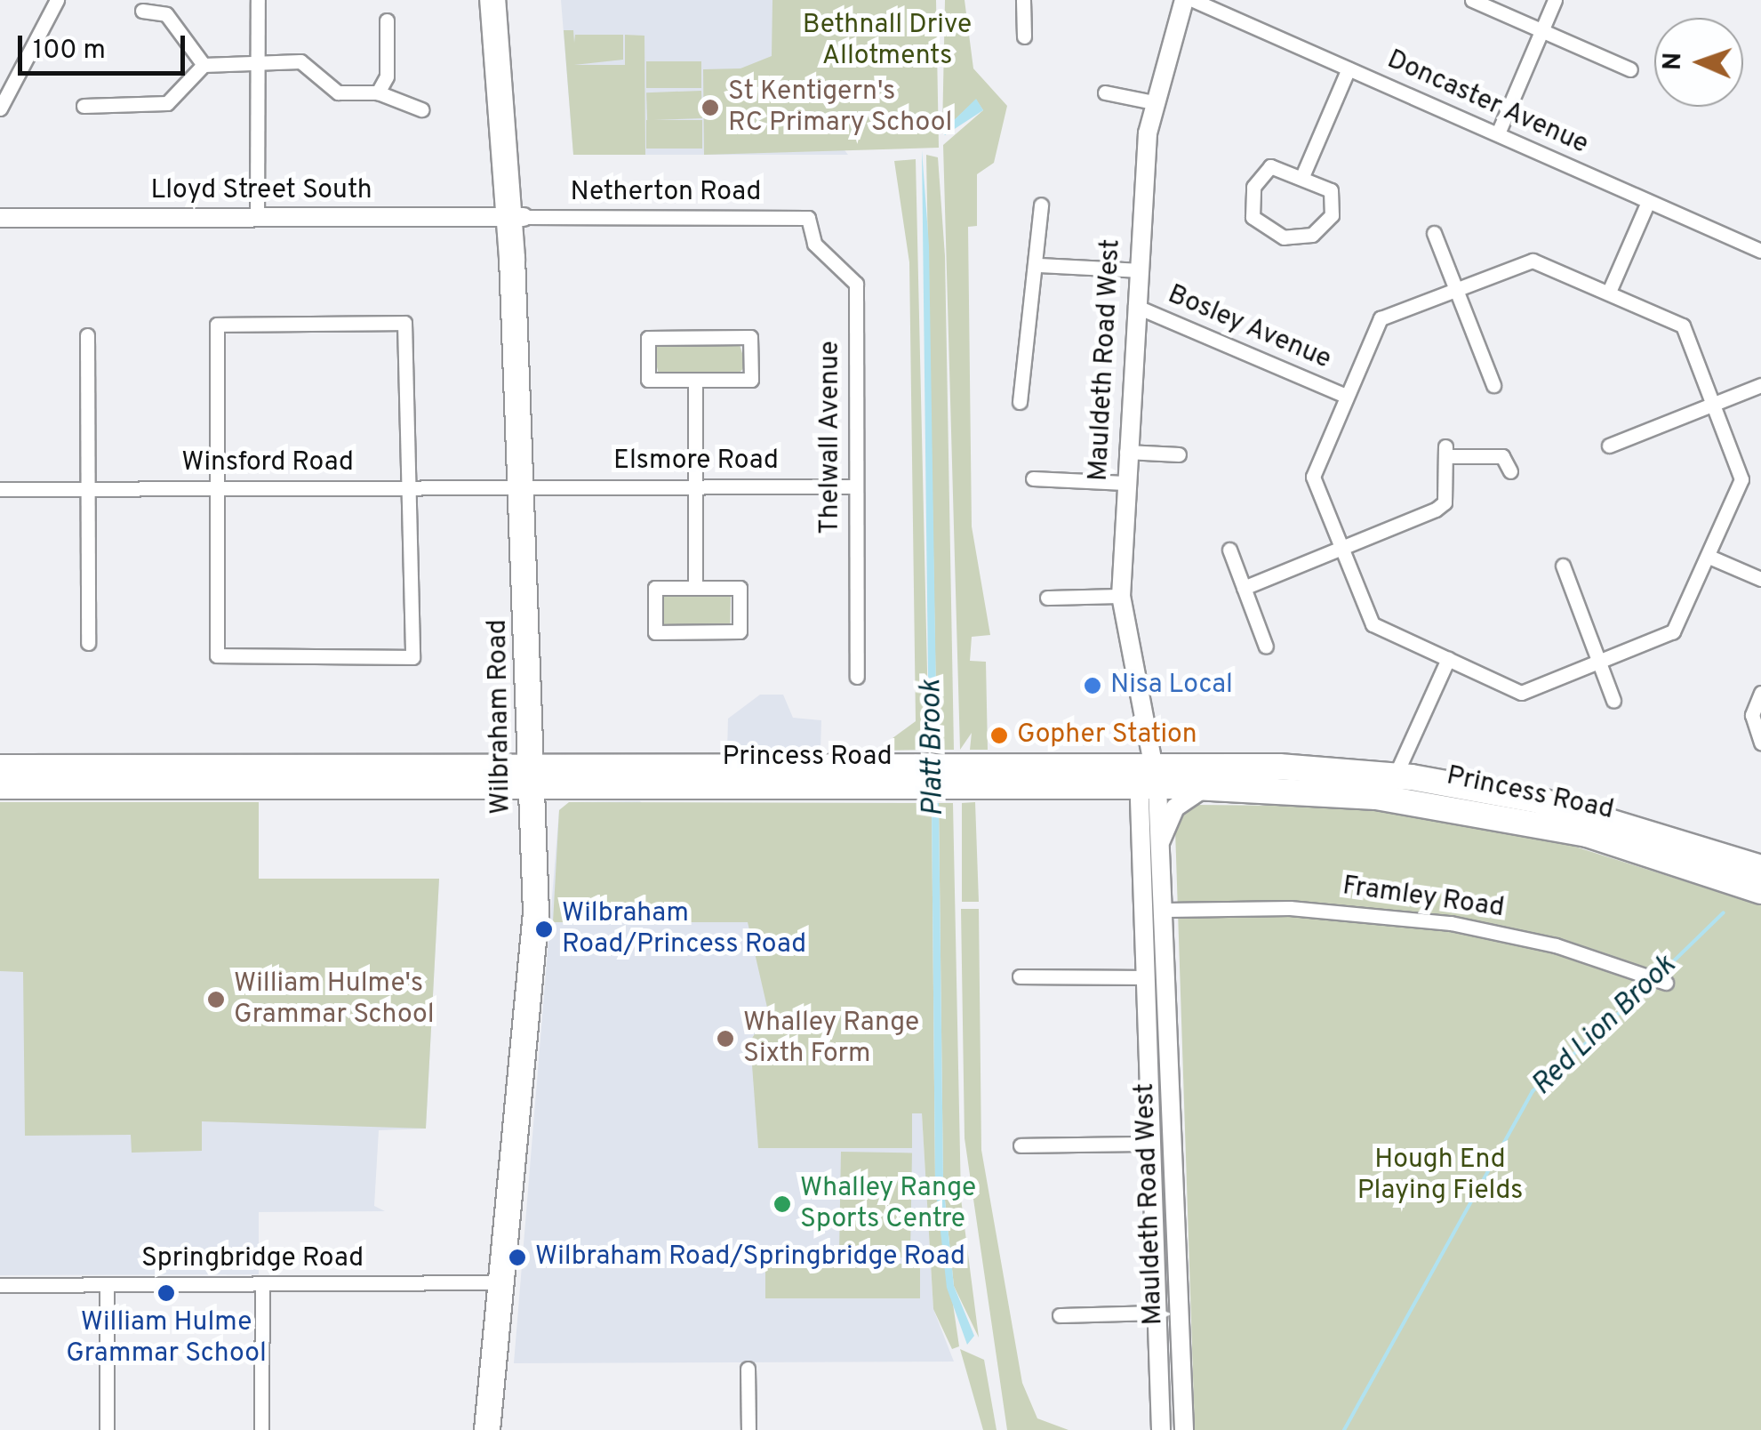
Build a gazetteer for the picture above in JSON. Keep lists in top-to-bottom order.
{
  "streets": {
    "highway": ["Wilbraham Road", "Princess Road"],
    "street": [
      "Doncaster Avenue",
      "Lloyd Street South",
      "Netherton Road",
      "Bosley Avenue",
      "Mauldeth Road West",
      "Thelwall Avenue",
      "Elsmore Road",
      "Winsford Road",
      "Framley Road",
      "Springbridge Road"
    ]
  },
  "crossings": [
    ["Lloyd Street South", "Netherton Road"],
    ["Lloyd Street South", "Wilbraham Road"],
    ["Netherton Road", "Thelwall Avenue"],
    ["Netherton Road", "Wilbraham Road"],
    ["Bosley Avenue", "Mauldeth Road West"],
    ["Mauldeth Road West", "Princess Road"],
    ["Thelwall Avenue", "Elsmore Road"],
    ["Elsmore Road", "Winsford Road"],
    ["Elsmore Road", "Wilbraham Road"],
    ["Winsford Road", "Wilbraham Road"],
    ["Wilbraham Road", "Princess Road"],
    ["Wilbraham Road", "Springbridge Road"]
  ],
  "water": ["Platt Brook", "Red Lion Brook"],
  "parks": ["Bethnall Drive Allotments", "Hough End Playing Fields"],
  "places": [
    "St Kentigern's RC Primary School",
    "Nisa Local",
    "Gopher Station",
    "Wilbraham Road/Princess Road",
    "William Hulme's Grammar School",
    "Whalley Range Sixth Form",
    "Whalley Range Sports Centre",
    "Wilbraham Road/Springbridge Road",
    "William Hulme Grammar School"
  ],
  "scale_bar": "100 m",
  "north": "left"
}
